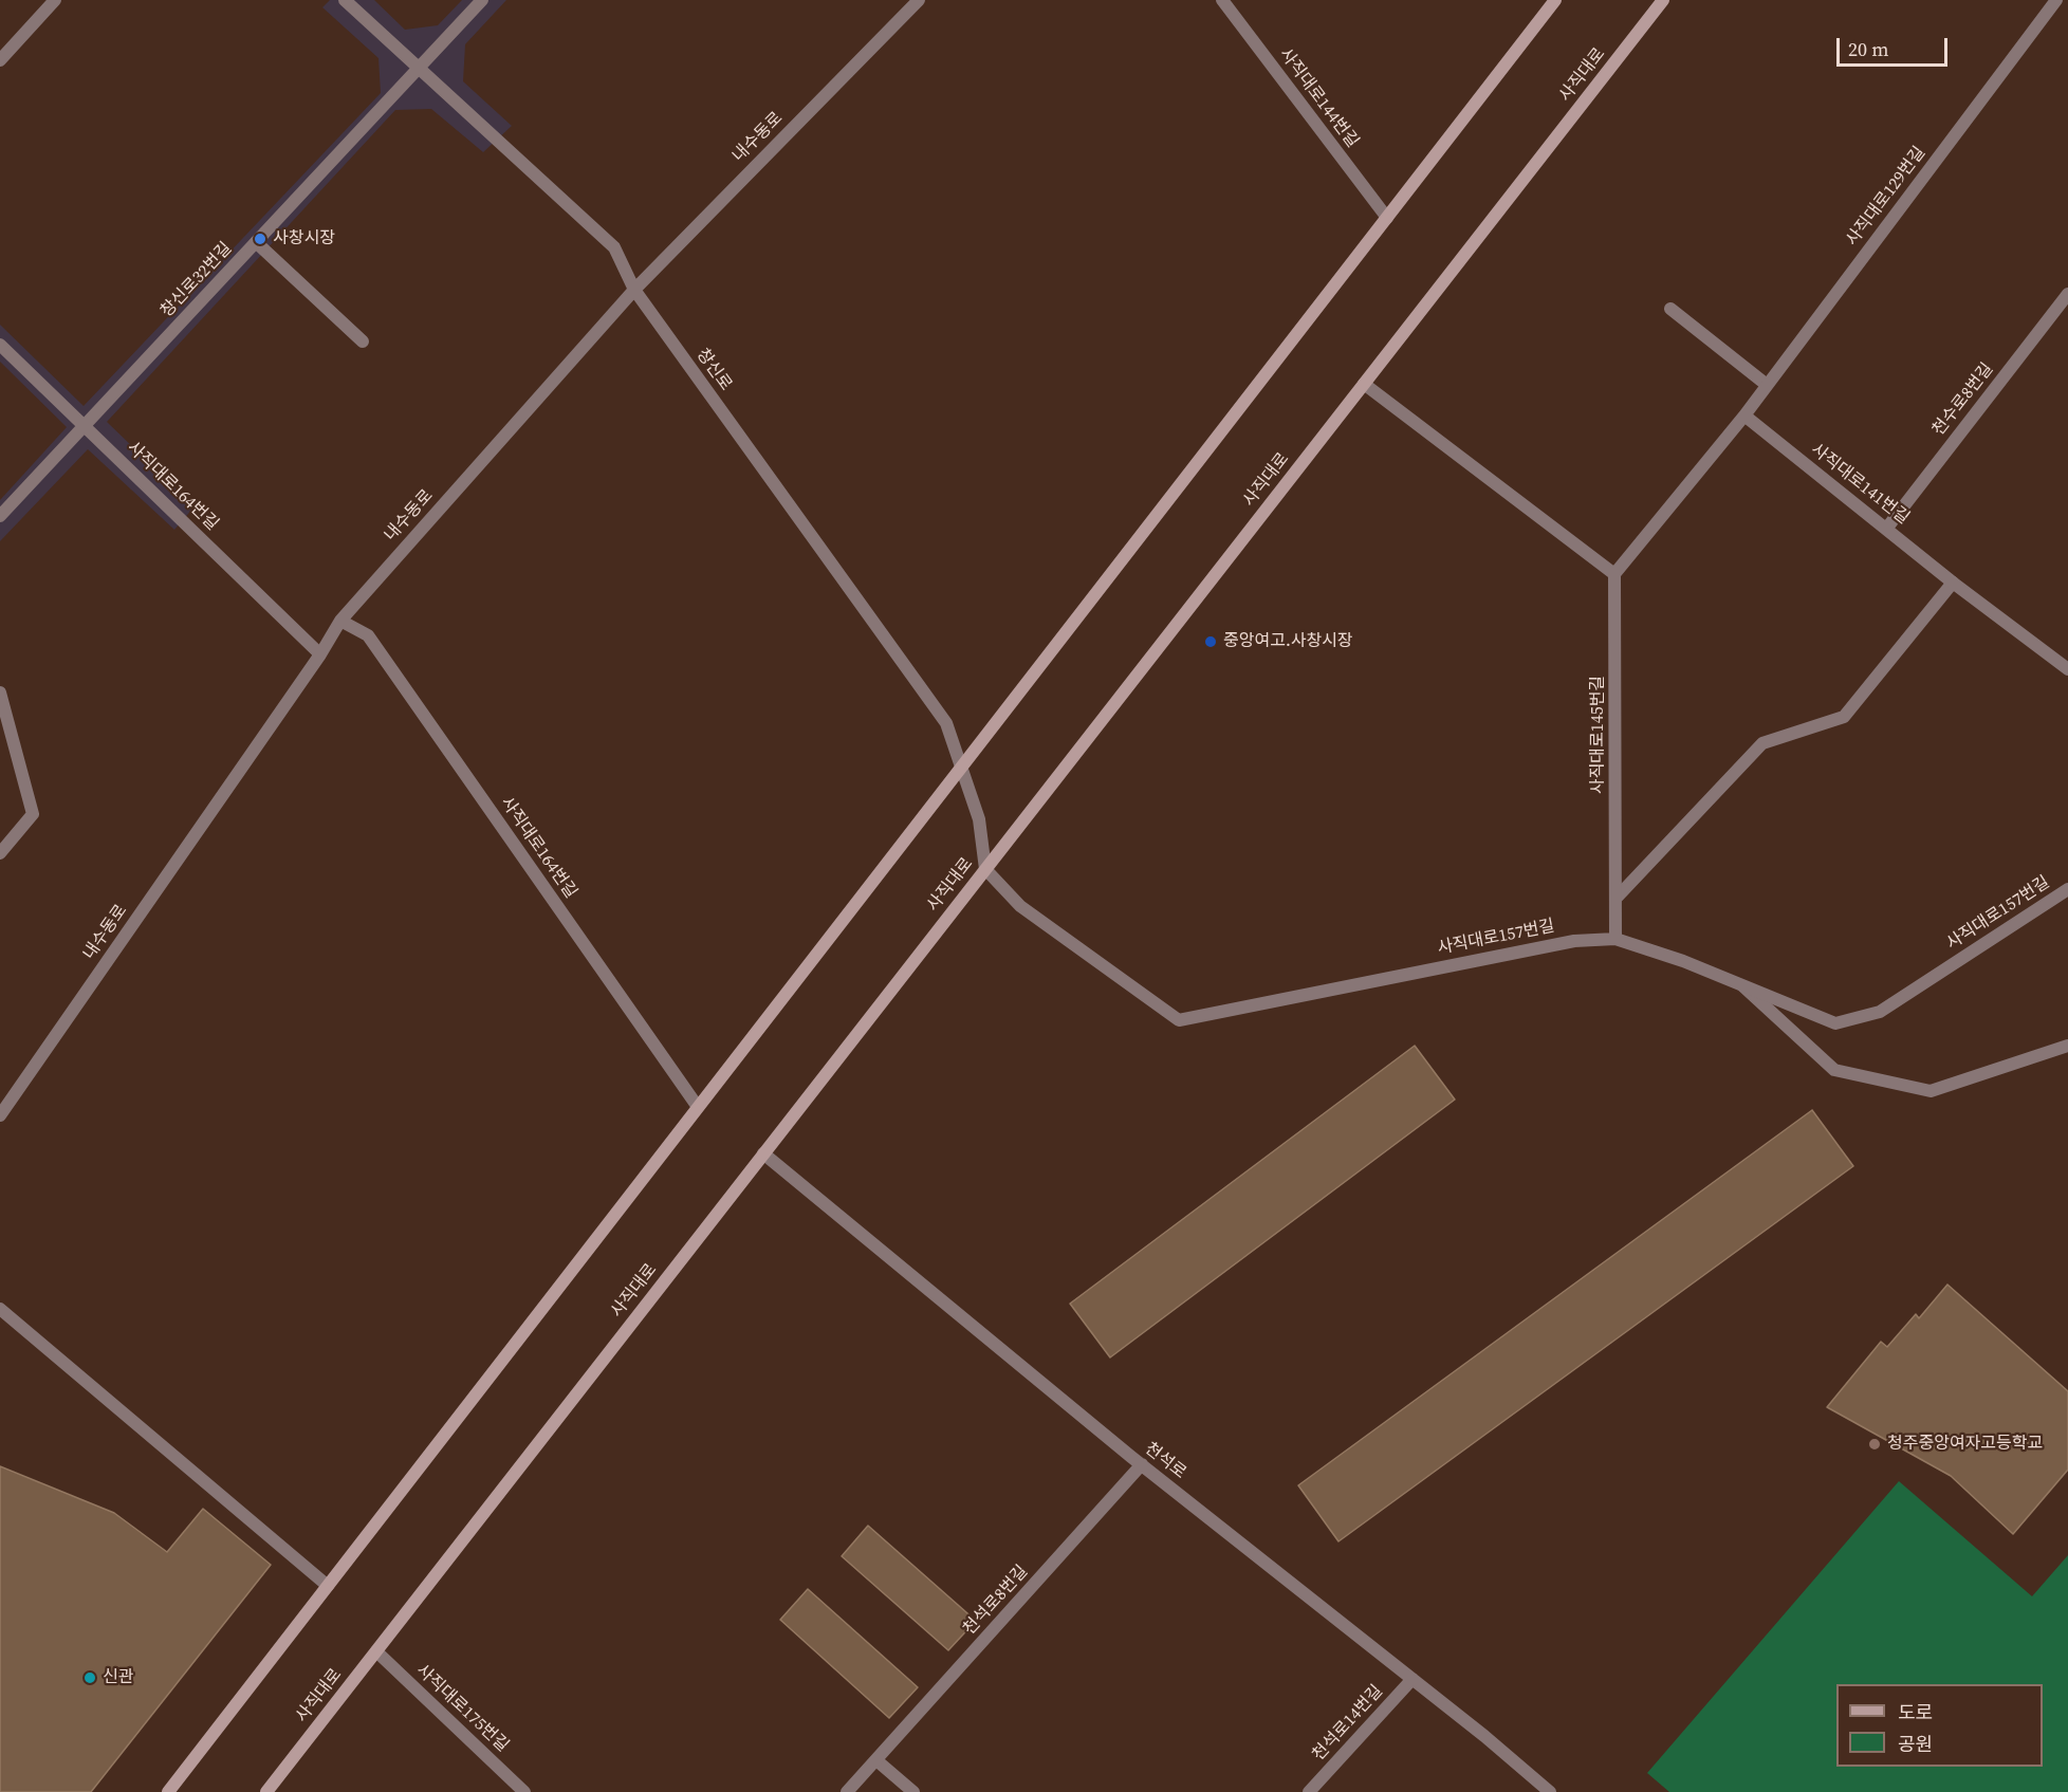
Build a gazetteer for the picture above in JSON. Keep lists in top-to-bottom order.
{
  "streets": {
    "main road": ["사직대로"],
    "street": [
      "사직대로144번길",
      "내수동로",
      "사직대로129번길",
      "창신로32번길",
      "창신로",
      "천수로8번길",
      "사직대로141번길",
      "사직대로164번길",
      "사직대로145번길",
      "사직대로157번길",
      "천석로",
      "천석로8번길",
      "사직대로175번길",
      "천석로14번길"
    ]
  },
  "crossings": [
    ["사직대로", "창신로"],
    ["사직대로", "사직대로157번길"],
    ["사직대로", "천석로"],
    ["사직대로", "사직대로175번길"],
    ["내수동로", "창신로"],
    ["내수동로", "사직대로164번길"],
    ["사직대로129번길", "사직대로141번길"],
    ["창신로32번길", "창신로"],
    ["창신로32번길", "사직대로164번길"],
    ["창신로", "사직대로157번길"],
    ["천수로8번길", "사직대로141번길"],
    ["사직대로145번길", "사직대로157번길"],
    ["천석로", "천석로8번길"],
    ["천석로", "천석로14번길"]
  ],
  "places": [
    "사창시장",
    "중앙여고.사창시장",
    "청주중앙여자고등학교",
    "신관"
  ],
  "legend": ["도로", "공원"],
  "scale_bar": "20 m"
}
